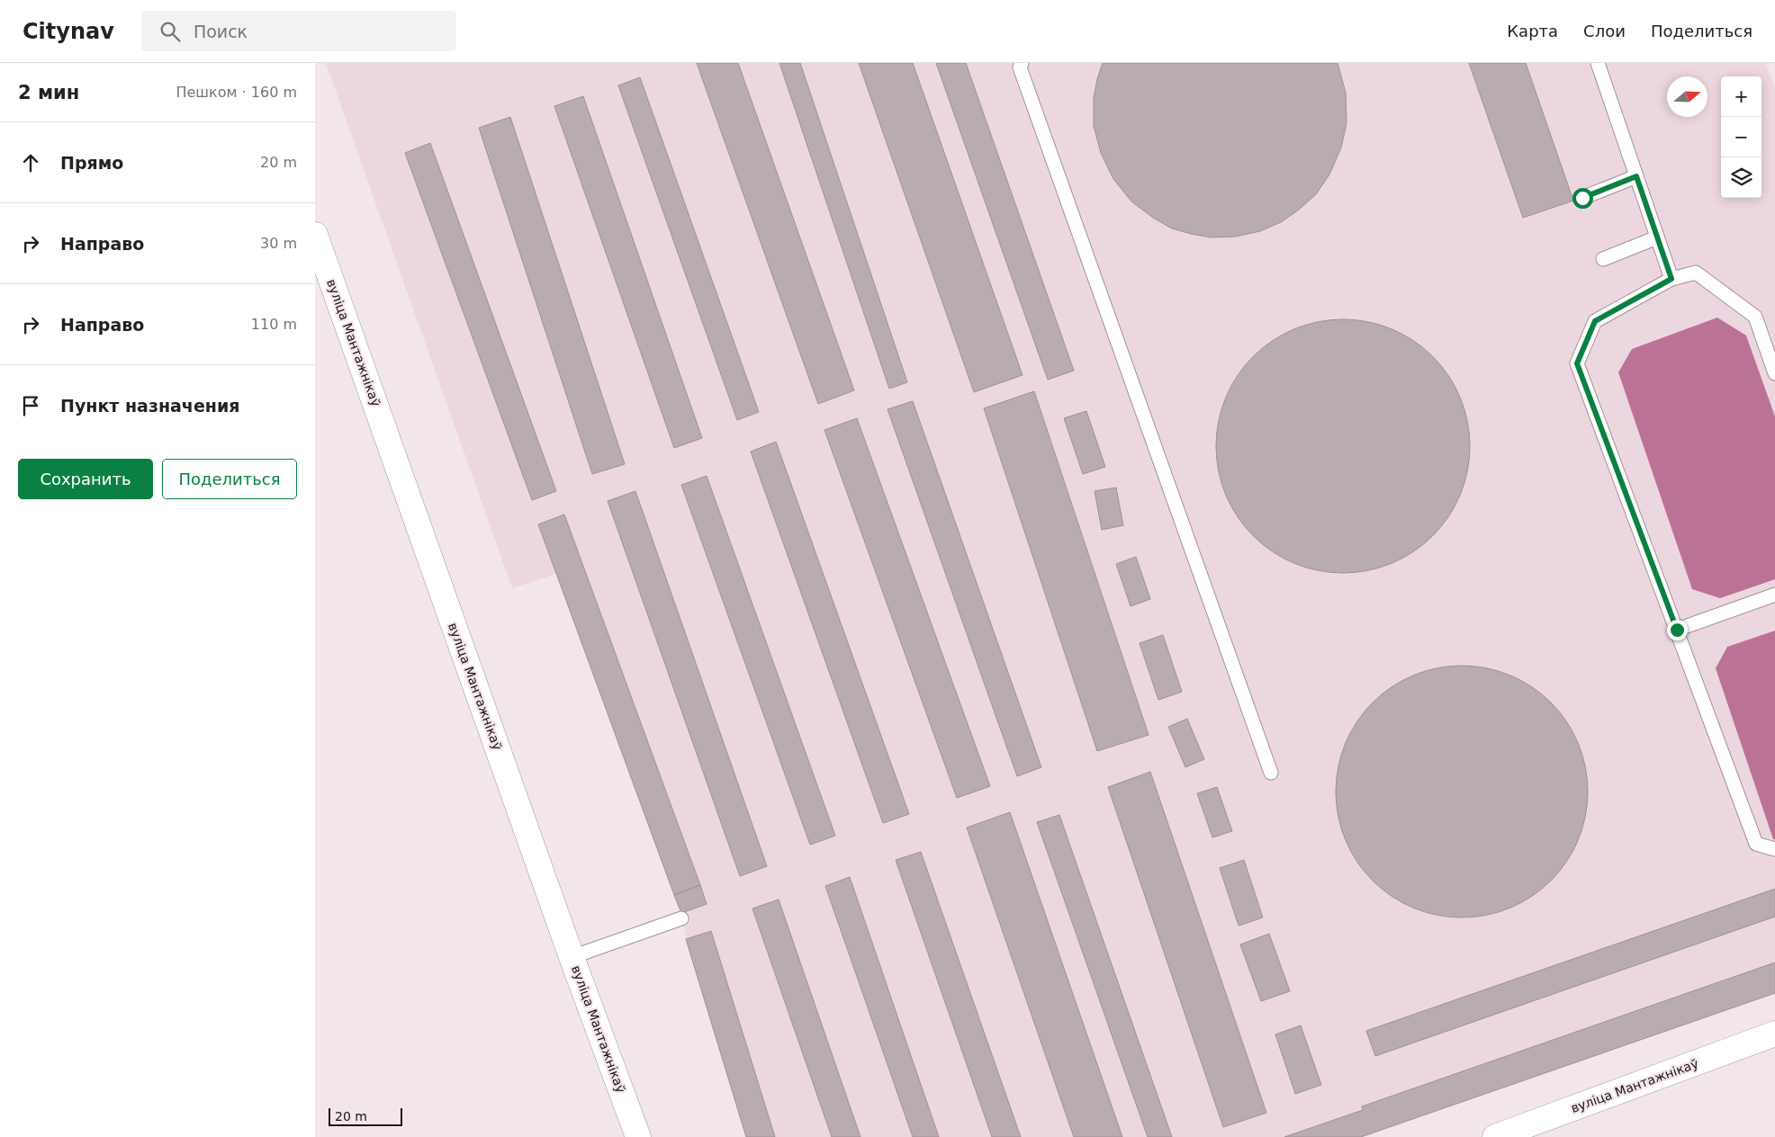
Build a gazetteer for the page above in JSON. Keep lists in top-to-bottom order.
{
  "streets": {
    "street": ["вуліца Мантажнікаў"]
  },
  "scale_bar": "20 m",
  "north": "right",
  "page": {
    "header": "Citynav",
    "search": "Поиск",
    "nav": ["Карта", "Слои", "Поделиться"],
    "heading": ["2 мин", "Пешком · 160 m"],
    "map_buttons": ["+", "−"],
    "list": [
      ["Прямо", "20 m"],
      ["Направо", "30 m"],
      ["Направо", "110 m"],
      "Пункт назначения"
    ],
    "buttons": ["Сохранить", "Поделиться"],
    "scale": "20 m"
  }
}
